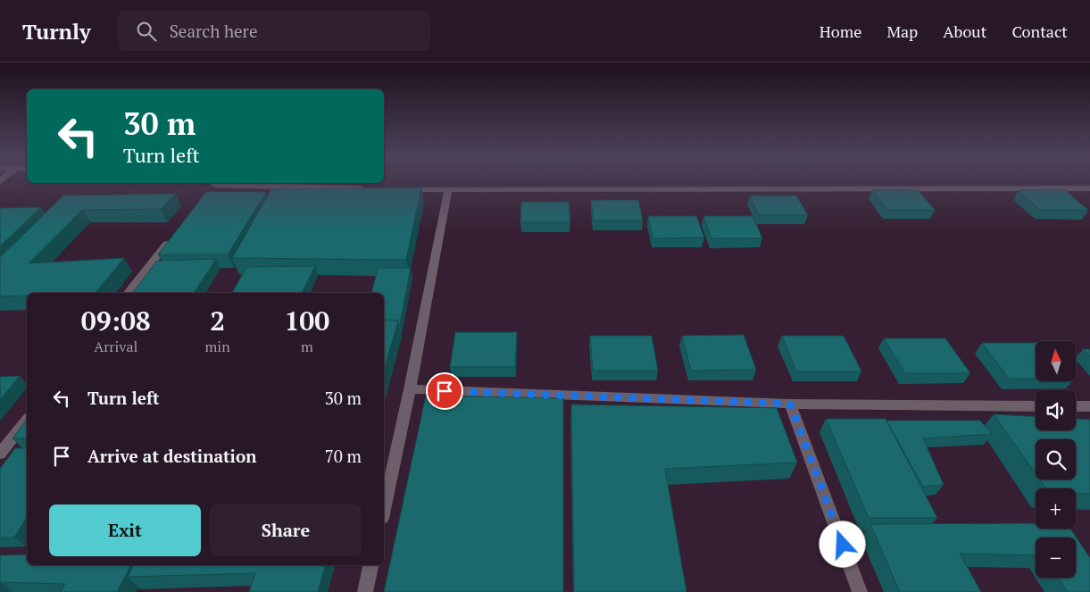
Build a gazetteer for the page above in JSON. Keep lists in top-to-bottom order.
{
  "north": "top",
  "page": {
    "header": "Turnly",
    "search": "Search here",
    "nav": [
      "Home",
      "Map",
      "About",
      "Contact"
    ],
    "turn": ["30 m", "Turn left"],
    "eta": [
      "09:08",
      "Arrival",
      "2",
      "min",
      "100",
      "m"
    ],
    "map_buttons": ["+", "−"],
    "list": [
      {
        "name": "Turn left",
        "value": "30 m"
      },
      {
        "name": "Arrive at destination",
        "value": "70 m"
      }
    ],
    "buttons": ["Exit", "Share"]
  }
}
